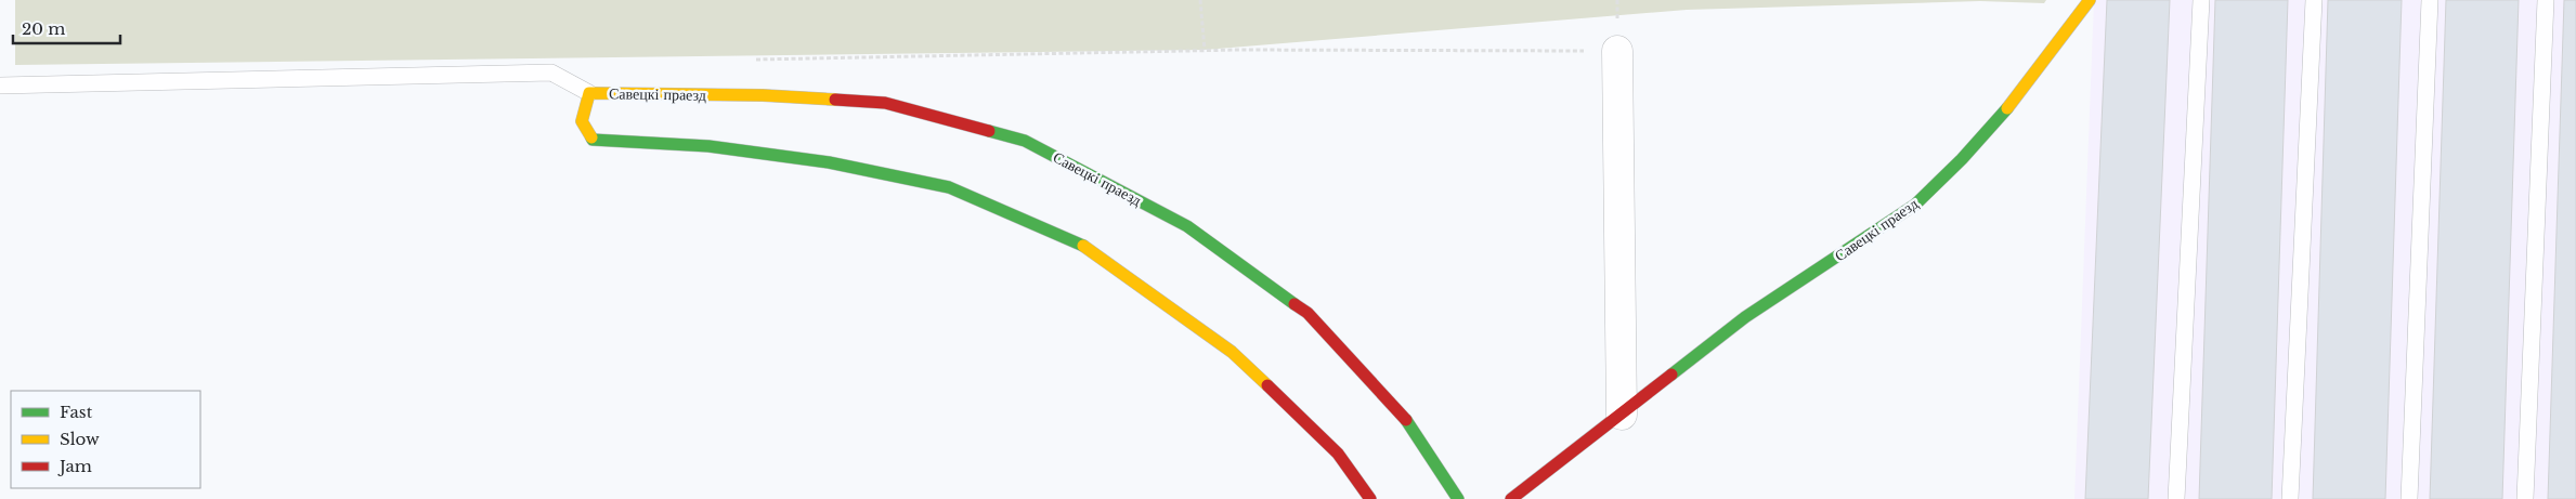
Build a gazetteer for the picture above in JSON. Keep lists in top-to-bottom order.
{
  "streets": {
    "street": ["Савецкі праезд"]
  },
  "legend": ["Fast", "Slow", "Jam"],
  "scale_bar": "20 m"
}
